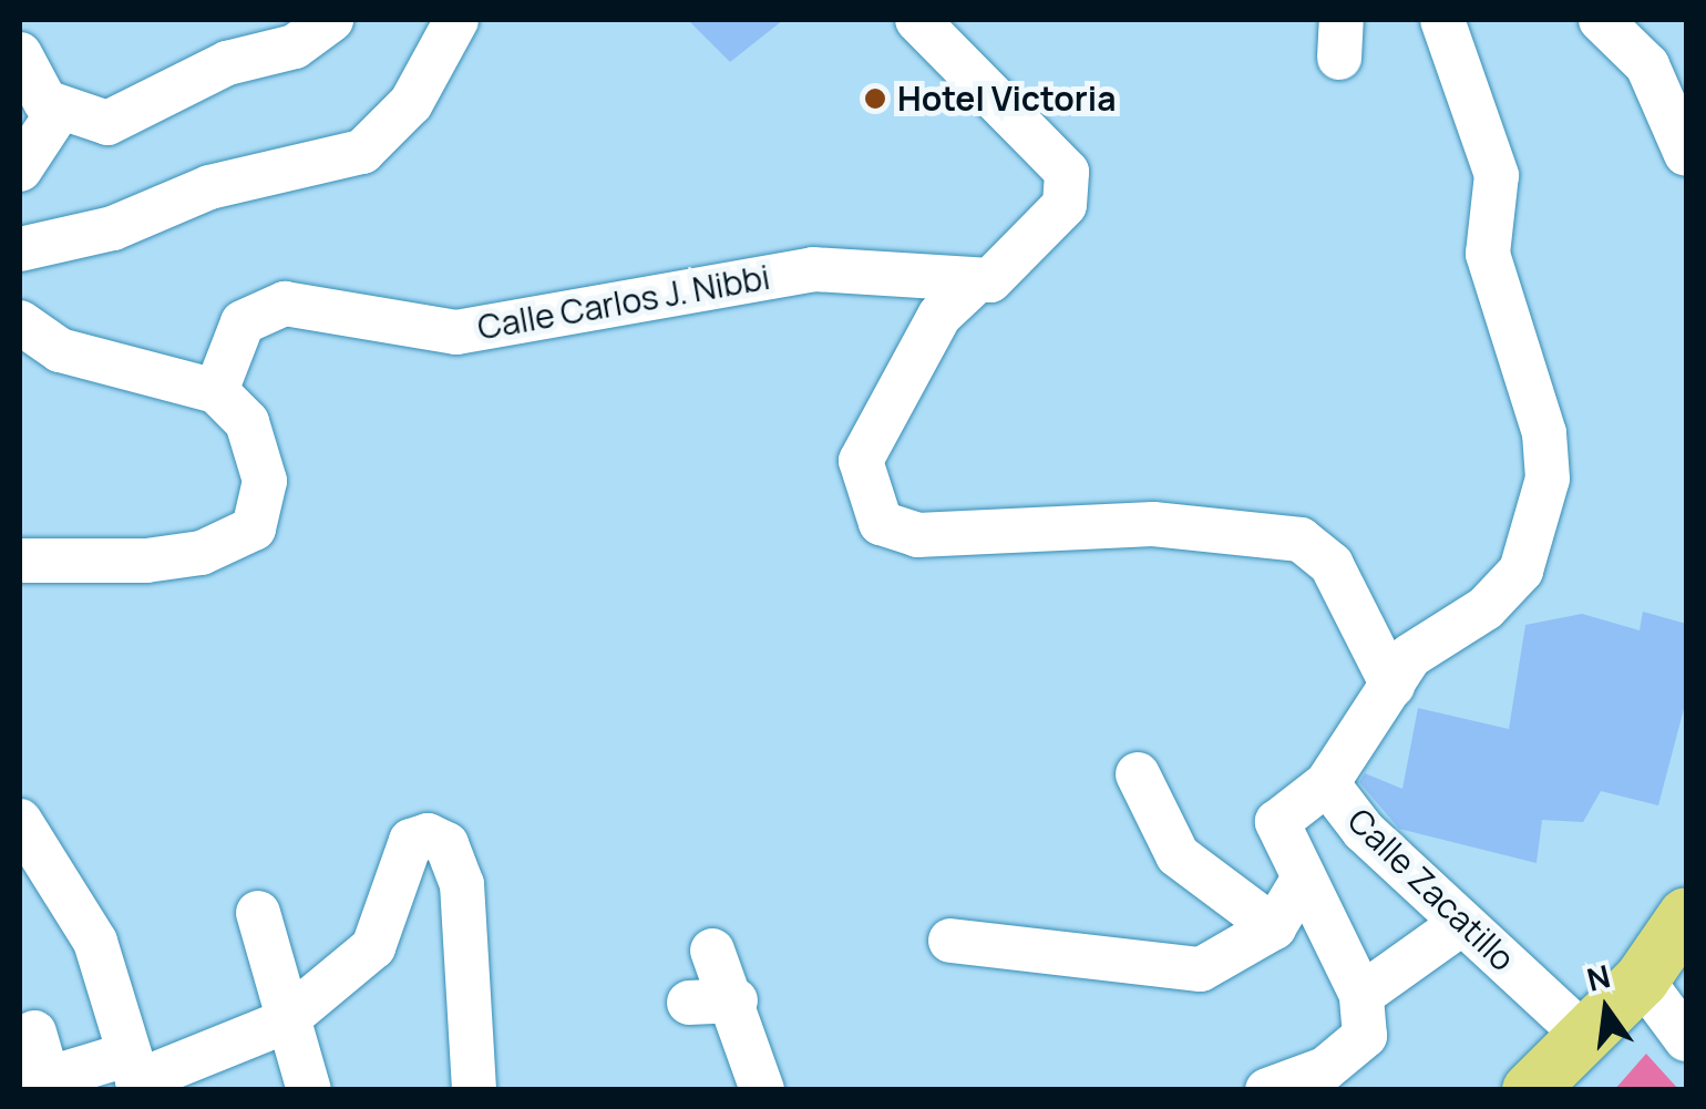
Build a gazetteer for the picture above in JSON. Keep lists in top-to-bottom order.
{
  "streets": {
    "street": ["Calle Carlos J. Nibbi", "Calle Zacatillo"]
  },
  "places": ["Hotel Victoria"],
  "north": "top"
}
